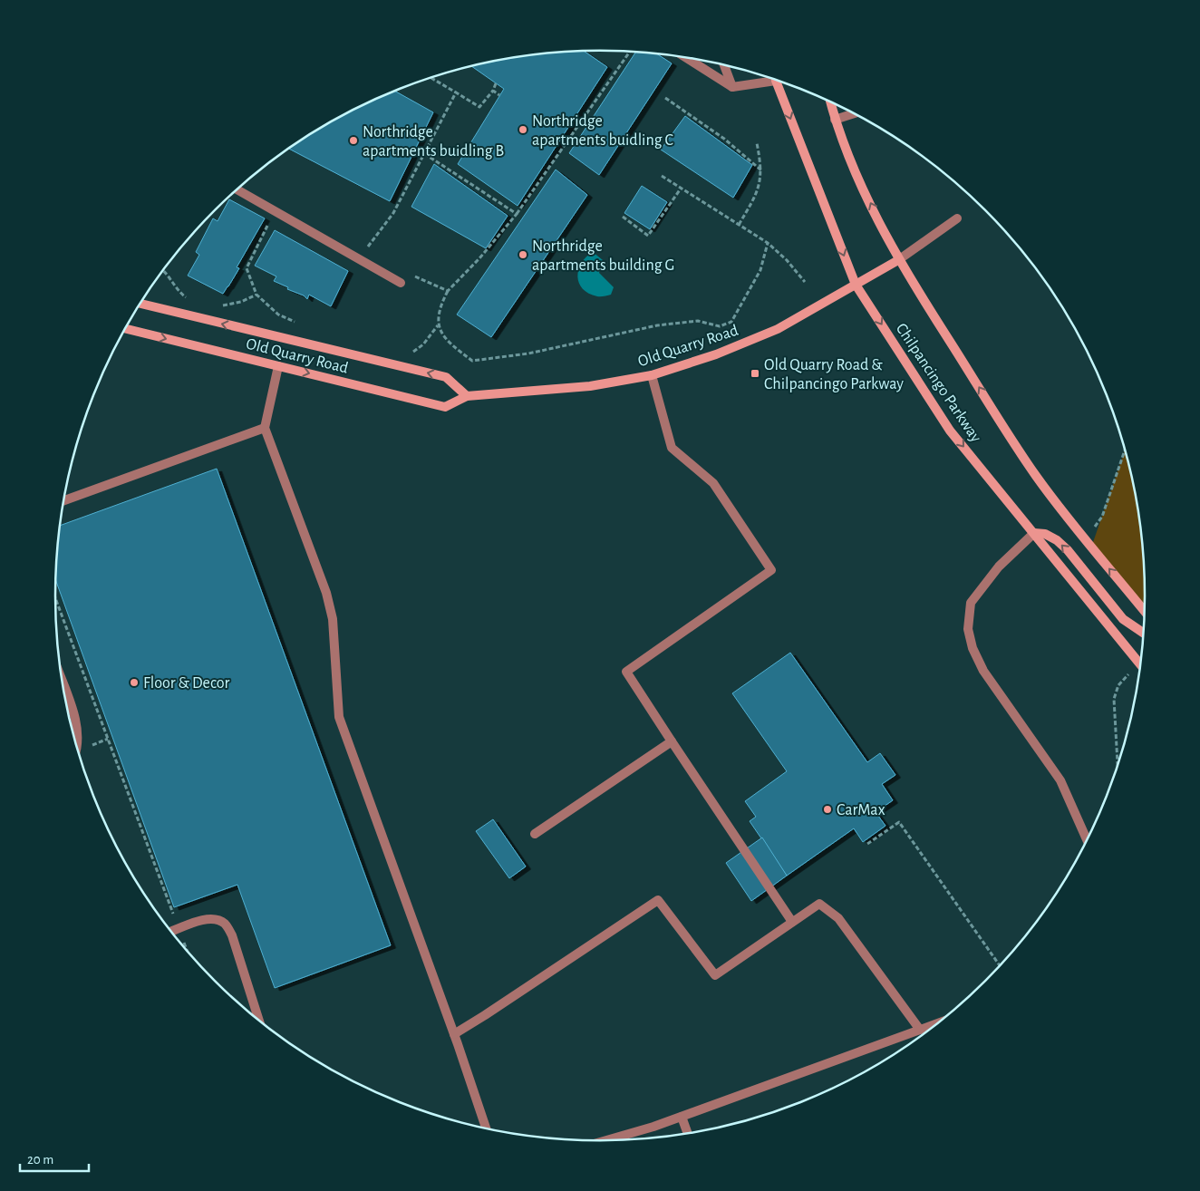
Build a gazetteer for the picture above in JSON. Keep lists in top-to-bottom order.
{
  "streets": {
    "street": ["Old Quarry Road", "Chilpancingo Parkway"]
  },
  "crossings": [
    ["Old Quarry Road", "Chilpancingo Parkway"]
  ],
  "places": {
    "other": [
      "Northridge apartments buidling C",
      "Northridge apartments buidling B",
      "Northridge apartments building G",
      "Floor & Decor",
      "CarMax"
    ],
    "transit": ["Old Quarry Road & Chilpancingo Parkway"]
  },
  "scale_bar": "20 m"
}
